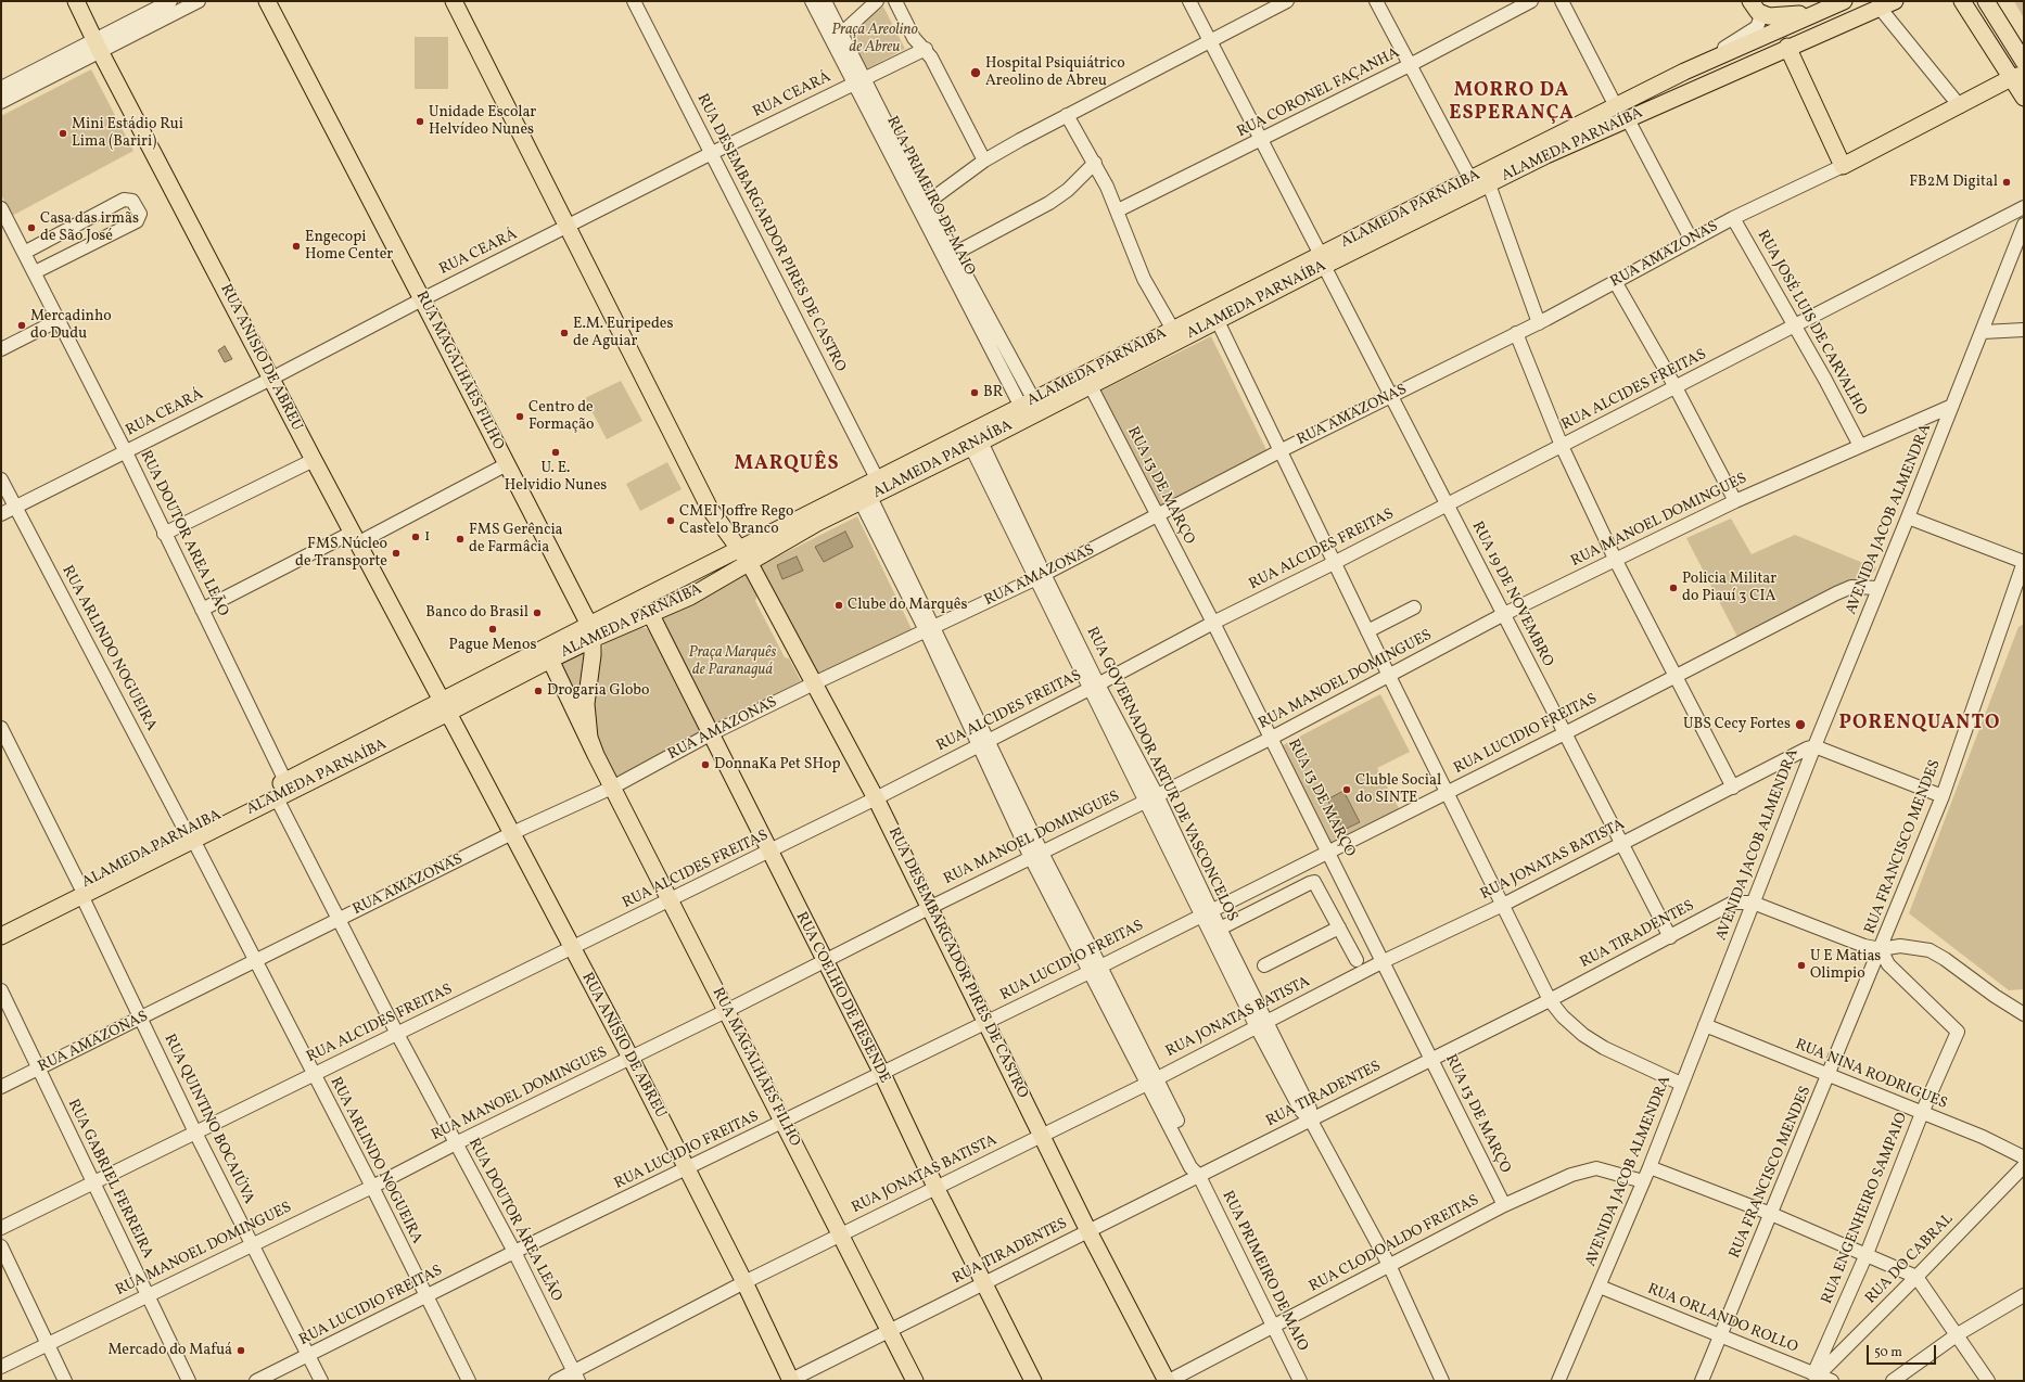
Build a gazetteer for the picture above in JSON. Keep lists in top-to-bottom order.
{
  "streets": {
    "main road": [
      "ALAMEDA PARNAÍBA",
      "ALAMEDA PARNAIBA",
      "RUA AMAZONAS",
      "RUA ANISIO DE ABREU",
      "RUA MAGALHÃES FILHO",
      "RUA DESEMBARGADOR PIRES DE CASTRO",
      "RUA COELHO DE RESENDE",
      "RUA ANÍSIO DE ABREU"
    ],
    "street": [
      "RUA CORONEL FAÇANHA",
      "RUA CEARÁ",
      "RUA PRIMEIRO DE MAIO",
      "RUA DESEMBARGARDOR PIRES DE CASTRO",
      "RUA JOSÉ LUIS DE CARVALHO",
      "RUA ALCIDES FREITAS",
      "RUA 13 DE MARÇO",
      "AVENIDA JACOB ALMENDRA",
      "RUA MANOEL DOMINGUES",
      "RUA DOUTOR AREA LEÃO",
      "RUA 19 DE NOVEMBRO",
      "RUA ARLINDO NOGUEIRA",
      "RUA LUCIDIO FREITAS",
      "RUA GOVERNADOR ARTUR DE VASCONCELOS",
      "RUA FRANCISCO MENDES",
      "RUA JONATAS BATISTA",
      "RUA TIRADENTES",
      "RUA NINA RODRIGUES",
      "RUA QUINTINO BOCAIÚVA",
      "RUA GABRIEL FERREIRA",
      "RUA ENGENHEIRO SAMPAIO",
      "RUA DOUTOR ÁREA LEÃO",
      "RUA CLODOALDO FREITAS",
      "RUA DO CABRAL",
      "RUA ORLANDO ROLLO"
    ]
  },
  "crossings": [
    ["RUA CORONEL FAÇANHA", "RUA 19 DE NOVEMBRO"],
    ["RUA CEARÁ", "RUA PRIMEIRO DE MAIO"],
    ["RUA CEARÁ", "RUA DESEMBARGARDOR PIRES DE CASTRO"],
    ["RUA CEARÁ", "RUA ANISIO DE ABREU"],
    ["RUA CEARÁ", "RUA MAGALHÃES FILHO"],
    ["RUA CEARÁ", "RUA DOUTOR AREA LEÃO"],
    ["RUA CEARÁ", "RUA ARLINDO NOGUEIRA"],
    ["ALAMEDA PARNAÍBA", "RUA PRIMEIRO DE MAIO"],
    ["ALAMEDA PARNAÍBA", "ALAMEDA PARNAIBA"],
    ["ALAMEDA PARNAÍBA", "RUA DESEMBARGARDOR PIRES DE CASTRO"],
    ["ALAMEDA PARNAÍBA", "RUA ANISIO DE ABREU"],
    ["ALAMEDA PARNAÍBA", "RUA MAGALHÃES FILHO"],
    ["ALAMEDA PARNAÍBA", "RUA 13 DE MARÇO"],
    ["ALAMEDA PARNAÍBA", "RUA 19 DE NOVEMBRO"],
    ["ALAMEDA PARNAÍBA", "RUA ARLINDO NOGUEIRA"],
    ["ALAMEDA PARNAÍBA", "RUA GOVERNADOR ARTUR DE VASCONCELOS"],
    ["ALAMEDA PARNAÍBA", "RUA DESEMBARGADOR PIRES DE CASTRO"],
    ["ALAMEDA PARNAÍBA", "RUA COELHO DE RESENDE"],
    ["ALAMEDA PARNAÍBA", "RUA ANÍSIO DE ABREU"],
    ["ALAMEDA PARNAÍBA", "RUA QUINTINO BOCAIÚVA"],
    ["ALAMEDA PARNAÍBA", "RUA DOUTOR ÁREA LEÃO"],
    ["RUA PRIMEIRO DE MAIO", "ALAMEDA PARNAIBA"],
    ["RUA PRIMEIRO DE MAIO", "RUA AMAZONAS"],
    ["RUA PRIMEIRO DE MAIO", "RUA ALCIDES FREITAS"],
    ["RUA PRIMEIRO DE MAIO", "RUA MANOEL DOMINGUES"],
    ["RUA PRIMEIRO DE MAIO", "RUA LUCIDIO FREITAS"],
    ["RUA PRIMEIRO DE MAIO", "RUA JONATAS BATISTA"],
    ["RUA PRIMEIRO DE MAIO", "RUA TIRADENTES"],
    ["RUA PRIMEIRO DE MAIO", "RUA CLODOALDO FREITAS"],
    ["ALAMEDA PARNAIBA", "RUA ANISIO DE ABREU"],
    ["ALAMEDA PARNAIBA", "RUA DOUTOR AREA LEÃO"],
    ["ALAMEDA PARNAIBA", "RUA 19 DE NOVEMBRO"],
    ["ALAMEDA PARNAIBA", "RUA ARLINDO NOGUEIRA"],
    ["ALAMEDA PARNAIBA", "RUA ANÍSIO DE ABREU"],
    ["ALAMEDA PARNAIBA", "RUA QUINTINO BOCAIÚVA"],
    ["RUA AMAZONAS", "RUA JOSÉ LUIS DE CARVALHO"],
    ["RUA AMAZONAS", "RUA MAGALHÃES FILHO"],
    ["RUA AMAZONAS", "RUA 13 DE MARÇO"],
    ["RUA AMAZONAS", "RUA 19 DE NOVEMBRO"],
    ["RUA AMAZONAS", "RUA ARLINDO NOGUEIRA"],
    ["RUA AMAZONAS", "RUA GOVERNADOR ARTUR DE VASCONCELOS"],
    ["RUA AMAZONAS", "RUA DESEMBARGADOR PIRES DE CASTRO"],
    ["RUA AMAZONAS", "RUA COELHO DE RESENDE"],
    ["RUA AMAZONAS", "RUA ANÍSIO DE ABREU"],
    ["RUA AMAZONAS", "RUA QUINTINO BOCAIÚVA"],
    ["RUA AMAZONAS", "RUA GABRIEL FERREIRA"],
    ["RUA AMAZONAS", "RUA DOUTOR ÁREA LEÃO"],
    ["RUA JOSÉ LUIS DE CARVALHO", "RUA ALCIDES FREITAS"],
    ["RUA JOSÉ LUIS DE CARVALHO", "RUA MANOEL DOMINGUES"],
    ["RUA ANISIO DE ABREU", "RUA ANÍSIO DE ABREU"],
    ["RUA MAGALHÃES FILHO", "RUA ALCIDES FREITAS"],
    ["RUA MAGALHÃES FILHO", "RUA MANOEL DOMINGUES"],
    ["RUA MAGALHÃES FILHO", "RUA LUCIDIO FREITAS"],
    ["RUA MAGALHÃES FILHO", "RUA JONATAS BATISTA"],
    ["RUA MAGALHÃES FILHO", "RUA TIRADENTES"],
    ["RUA ALCIDES FREITAS", "RUA 13 DE MARÇO"],
    ["RUA ALCIDES FREITAS", "RUA 19 DE NOVEMBRO"],
    ["RUA ALCIDES FREITAS", "RUA ARLINDO NOGUEIRA"],
    ["RUA ALCIDES FREITAS", "RUA GOVERNADOR ARTUR DE VASCONCELOS"],
    ["RUA ALCIDES FREITAS", "RUA DESEMBARGADOR PIRES DE CASTRO"],
    ["RUA ALCIDES FREITAS", "RUA COELHO DE RESENDE"],
    ["RUA ALCIDES FREITAS", "RUA ANÍSIO DE ABREU"],
    ["RUA ALCIDES FREITAS", "RUA QUINTINO BOCAIÚVA"],
    ["RUA ALCIDES FREITAS", "RUA GABRIEL FERREIRA"],
    ["RUA ALCIDES FREITAS", "RUA DOUTOR ÁREA LEÃO"],
    ["RUA 13 DE MARÇO", "RUA MANOEL DOMINGUES"],
    ["RUA 13 DE MARÇO", "RUA LUCIDIO FREITAS"],
    ["RUA 13 DE MARÇO", "RUA JONATAS BATISTA"],
    ["RUA 13 DE MARÇO", "RUA TIRADENTES"],
    ["RUA 13 DE MARÇO", "RUA CLODOALDO FREITAS"],
    ["AVENIDA JACOB ALMENDRA", "RUA MANOEL DOMINGUES"],
    ["AVENIDA JACOB ALMENDRA", "RUA LUCIDIO FREITAS"],
    ["AVENIDA JACOB ALMENDRA", "RUA JONATAS BATISTA"],
    ["AVENIDA JACOB ALMENDRA", "RUA TIRADENTES"],
    ["AVENIDA JACOB ALMENDRA", "RUA NINA RODRIGUES"],
    ["AVENIDA JACOB ALMENDRA", "RUA CLODOALDO FREITAS"],
    ["AVENIDA JACOB ALMENDRA", "RUA ORLANDO ROLLO"],
    ["RUA MANOEL DOMINGUES", "RUA 19 DE NOVEMBRO"],
    ["RUA MANOEL DOMINGUES", "RUA ARLINDO NOGUEIRA"],
    ["RUA MANOEL DOMINGUES", "RUA GOVERNADOR ARTUR DE VASCONCELOS"],
    ["RUA MANOEL DOMINGUES", "RUA DESEMBARGADOR PIRES DE CASTRO"],
    ["RUA MANOEL DOMINGUES", "RUA COELHO DE RESENDE"],
    ["RUA MANOEL DOMINGUES", "RUA ANÍSIO DE ABREU"],
    ["RUA MANOEL DOMINGUES", "RUA QUINTINO BOCAIÚVA"],
    ["RUA MANOEL DOMINGUES", "RUA GABRIEL FERREIRA"],
    ["RUA MANOEL DOMINGUES", "RUA DOUTOR ÁREA LEÃO"],
    ["RUA 19 DE NOVEMBRO", "RUA LUCIDIO FREITAS"],
    ["RUA 19 DE NOVEMBRO", "RUA JONATAS BATISTA"],
    ["RUA 19 DE NOVEMBRO", "RUA TIRADENTES"],
    ["RUA ARLINDO NOGUEIRA", "RUA LUCIDIO FREITAS"],
    ["RUA LUCIDIO FREITAS", "RUA GOVERNADOR ARTUR DE VASCONCELOS"],
    ["RUA LUCIDIO FREITAS", "RUA DESEMBARGADOR PIRES DE CASTRO"],
    ["RUA LUCIDIO FREITAS", "RUA COELHO DE RESENDE"],
    ["RUA LUCIDIO FREITAS", "RUA ANÍSIO DE ABREU"],
    ["RUA LUCIDIO FREITAS", "RUA QUINTINO BOCAIÚVA"],
    ["RUA LUCIDIO FREITAS", "RUA DOUTOR ÁREA LEÃO"],
    ["RUA GOVERNADOR ARTUR DE VASCONCELOS", "RUA JONATAS BATISTA"],
    ["RUA GOVERNADOR ARTUR DE VASCONCELOS", "RUA TIRADENTES"],
    ["RUA GOVERNADOR ARTUR DE VASCONCELOS", "RUA CLODOALDO FREITAS"],
    ["RUA FRANCISCO MENDES", "RUA TIRADENTES"],
    ["RUA FRANCISCO MENDES", "RUA NINA RODRIGUES"],
    ["RUA FRANCISCO MENDES", "RUA ENGENHEIRO SAMPAIO"],
    ["RUA FRANCISCO MENDES", "RUA ORLANDO ROLLO"],
    ["RUA JONATAS BATISTA", "RUA DESEMBARGADOR PIRES DE CASTRO"],
    ["RUA JONATAS BATISTA", "RUA COELHO DE RESENDE"],
    ["RUA JONATAS BATISTA", "RUA ANÍSIO DE ABREU"],
    ["RUA JONATAS BATISTA", "RUA DOUTOR ÁREA LEÃO"],
    ["RUA TIRADENTES", "RUA DESEMBARGADOR PIRES DE CASTRO"],
    ["RUA TIRADENTES", "RUA COELHO DE RESENDE"],
    ["RUA TIRADENTES", "RUA ANÍSIO DE ABREU"],
    ["RUA TIRADENTES", "RUA ENGENHEIRO SAMPAIO"],
    ["RUA DESEMBARGADOR PIRES DE CASTRO", "RUA CLODOALDO FREITAS"],
    ["RUA NINA RODRIGUES", "RUA ENGENHEIRO SAMPAIO"],
    ["RUA ENGENHEIRO SAMPAIO", "RUA DO CABRAL"],
    ["RUA ENGENHEIRO SAMPAIO", "RUA ORLANDO ROLLO"],
    ["RUA DO CABRAL", "RUA ORLANDO ROLLO"]
  ],
  "districts": ["MORRO DA ESPERANÇA", "MARQUÊS", "PORENQUANTO"],
  "parks": ["Praça Areolino de Abreu", "Praça Marquês de Paranaguá"],
  "places": [
    "Hospital Psiquiátrico Areolino de Abreu",
    "Unidade Escolar Helvídeo Nunes",
    "Mini Estádio Rui Lima (Bariri)",
    "FB2M Digital",
    "Casa das irmãs de São José",
    "Engecopi Home Center",
    "Mercadinho do Dudu",
    "E.M. Euripedes de Aguiar",
    "BR",
    "Centro de Formação",
    "U. E. Helvidio Nunes",
    "CMEI Joffre Rego Castelo Branco",
    "1",
    "FMS Gerência de Farmâcia",
    "FMS Núcleo de Transporte",
    "Policia Militar do Piauí 3 CIA",
    "Clube do Marquês",
    "Banco do Brasil",
    "Pague Menos",
    "Drogaria Globo",
    "UBS Cecy Fortes",
    "DonnaKa Pet SHop",
    "Cluble Social do SINTE",
    "U E Matias Olimpio",
    "Mercado do Mafuá"
  ],
  "scale_bar": "50 m"
}
